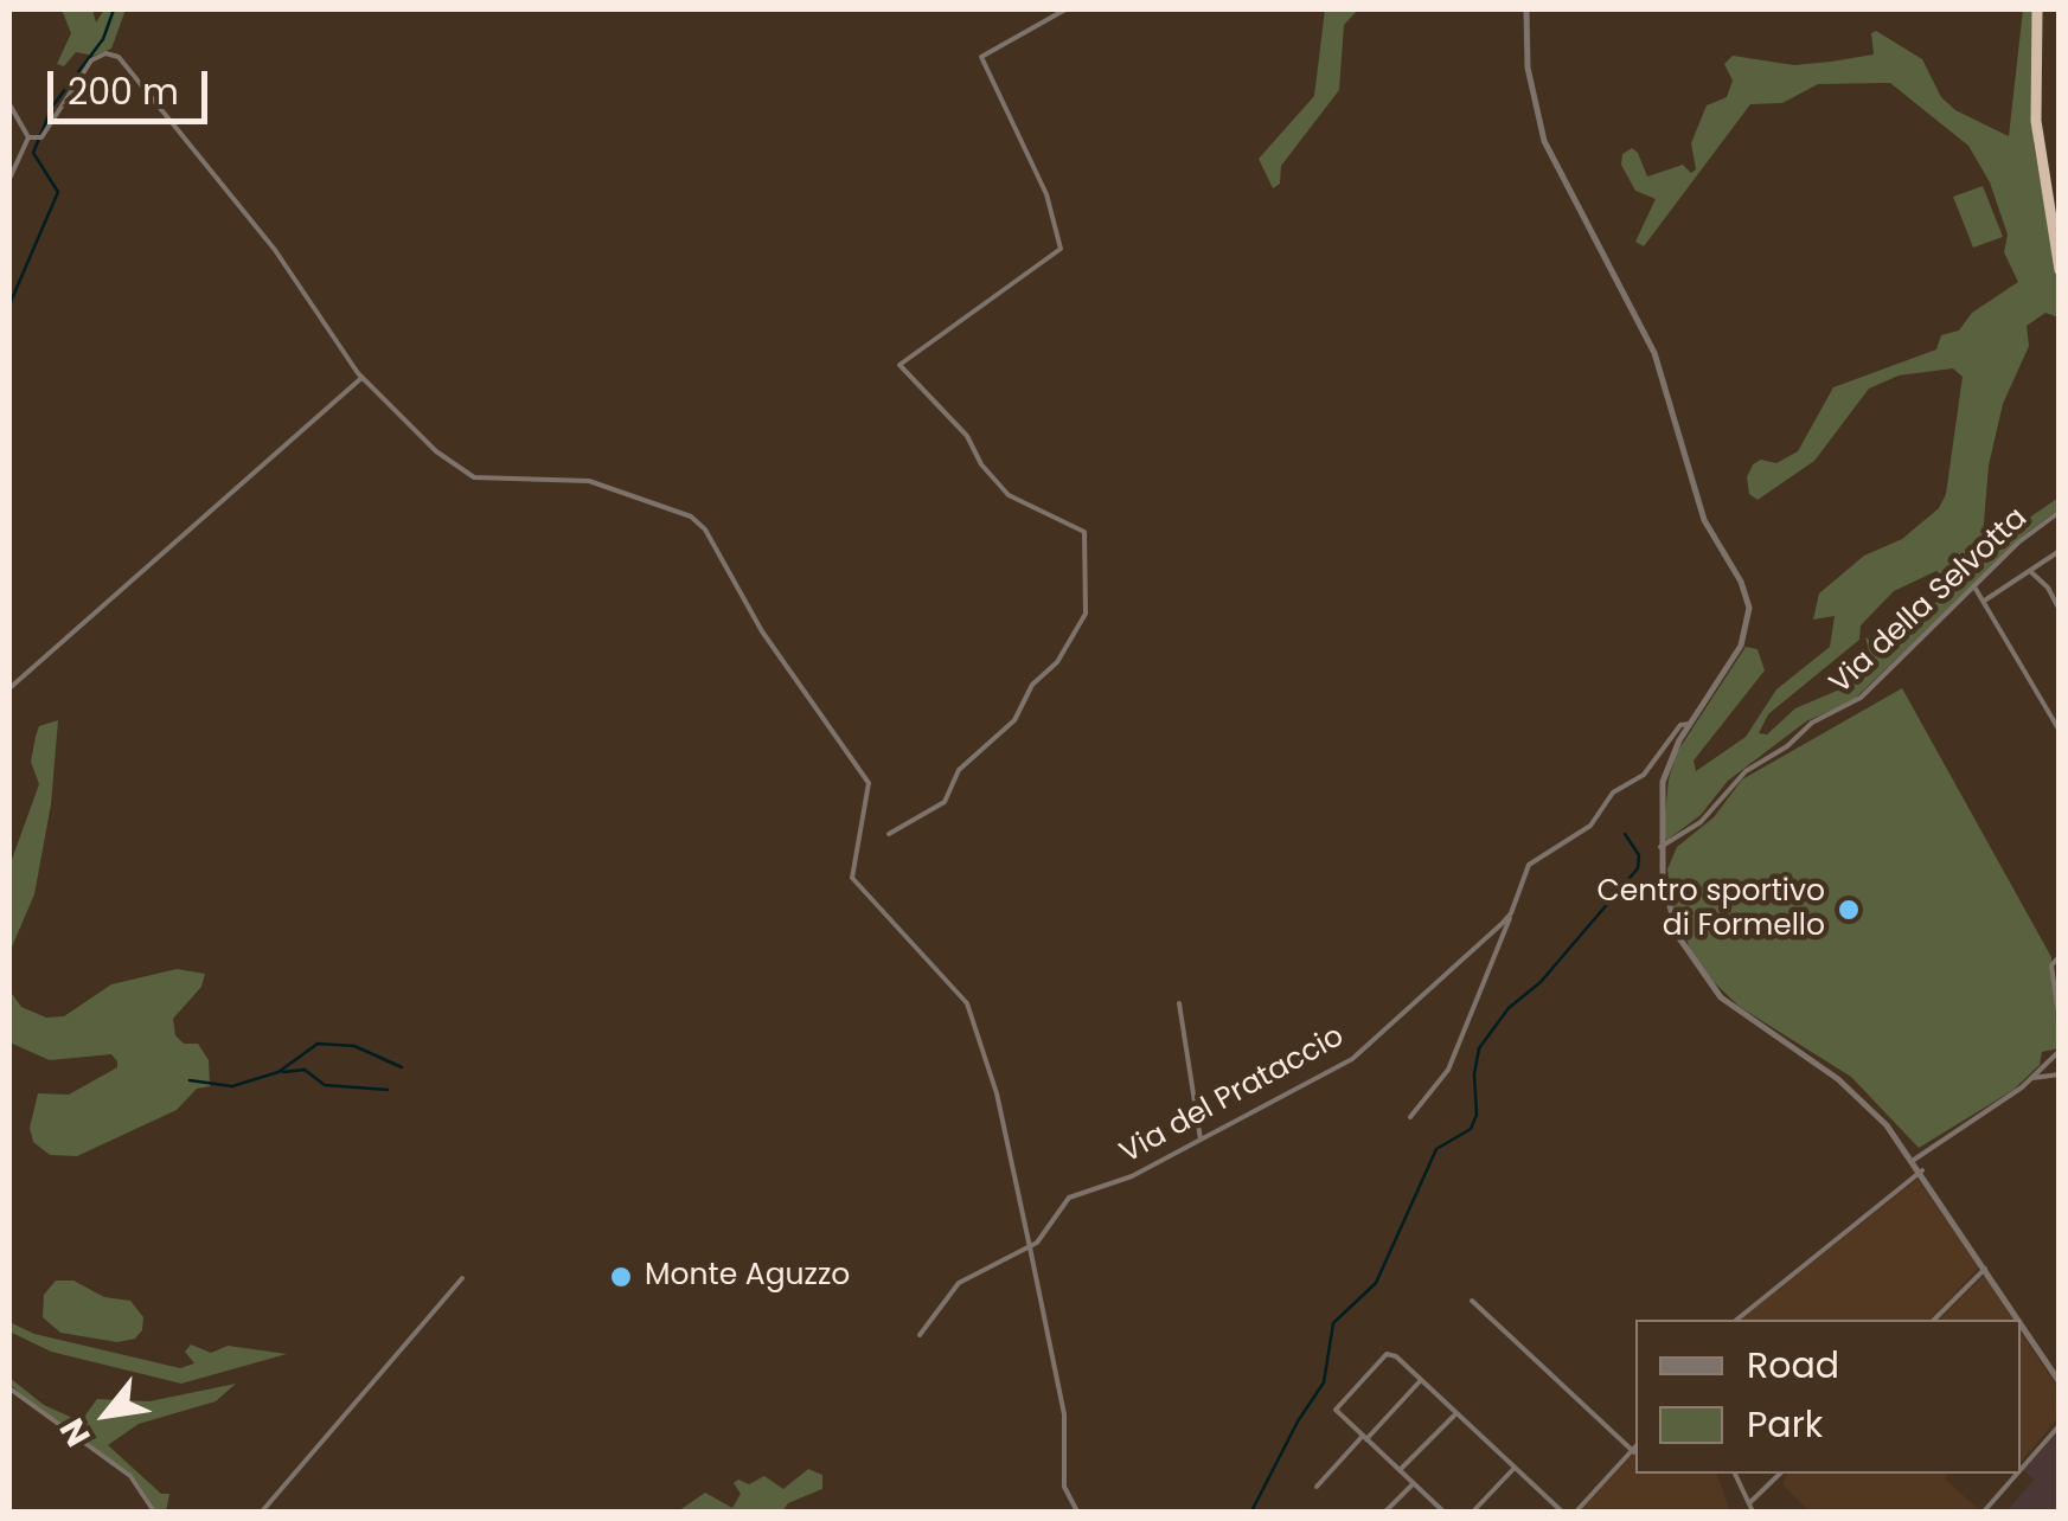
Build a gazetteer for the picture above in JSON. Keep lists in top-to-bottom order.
{
  "streets": {
    "street": ["Via della Selvotta", "Via del Prataccio"]
  },
  "places": ["Centro sportivo di Formello", "Monte Aguzzo"],
  "legend": ["Road", "Park"],
  "scale_bar": "200 m",
  "north": "bottom left"
}
